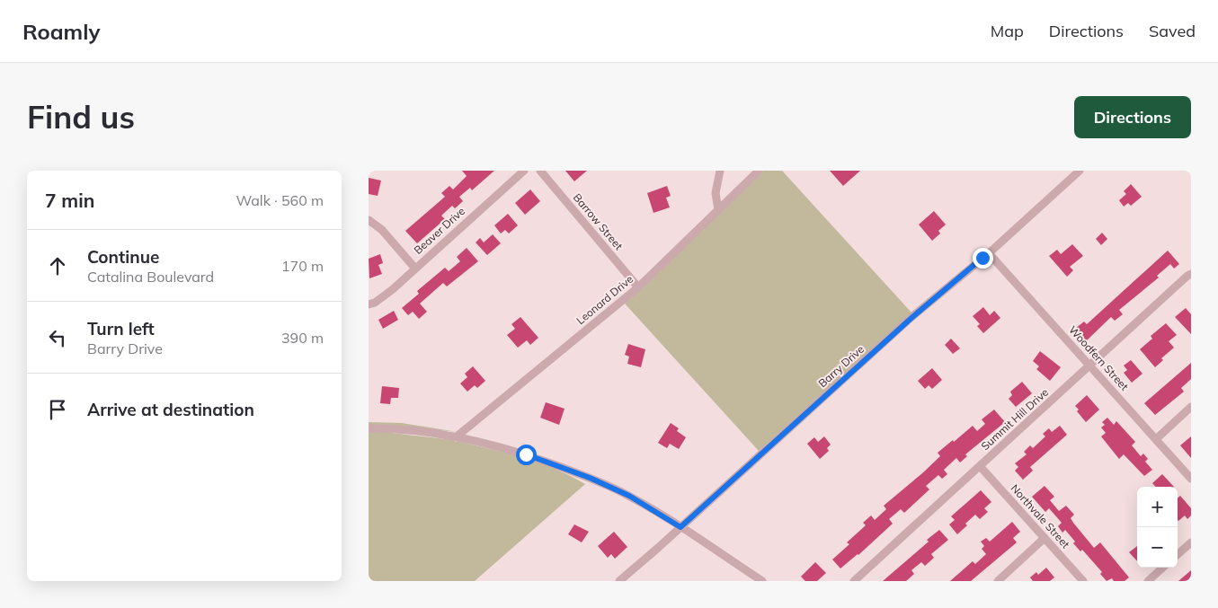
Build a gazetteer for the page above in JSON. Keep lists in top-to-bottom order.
{
  "streets": {
    "street": [
      "Barrow Street",
      "Beaver Drive",
      "Leonard Drive",
      "Woodfern Street",
      "Barry Drive",
      "Summit Hill Drive",
      "Northvale Street"
    ]
  },
  "crossings": [
    ["Barrow Street", "Leonard Drive"],
    ["Woodfern Street", "Barry Drive"],
    ["Woodfern Street", "Summit Hill Drive"],
    ["Summit Hill Drive", "Northvale Street"]
  ],
  "page": {
    "header": "Roamly",
    "nav": ["Map", "Directions", "Saved"],
    "buttons": "Directions",
    "title": "Find us",
    "heading": ["7 min", "Walk · 560 m"],
    "list": [
      ["Continue", "Catalina Boulevard", "170 m"],
      ["Turn left", "Barry Drive", "390 m"],
      "Arrive at destination"
    ],
    "map_buttons": ["+", "−"]
  }
}
